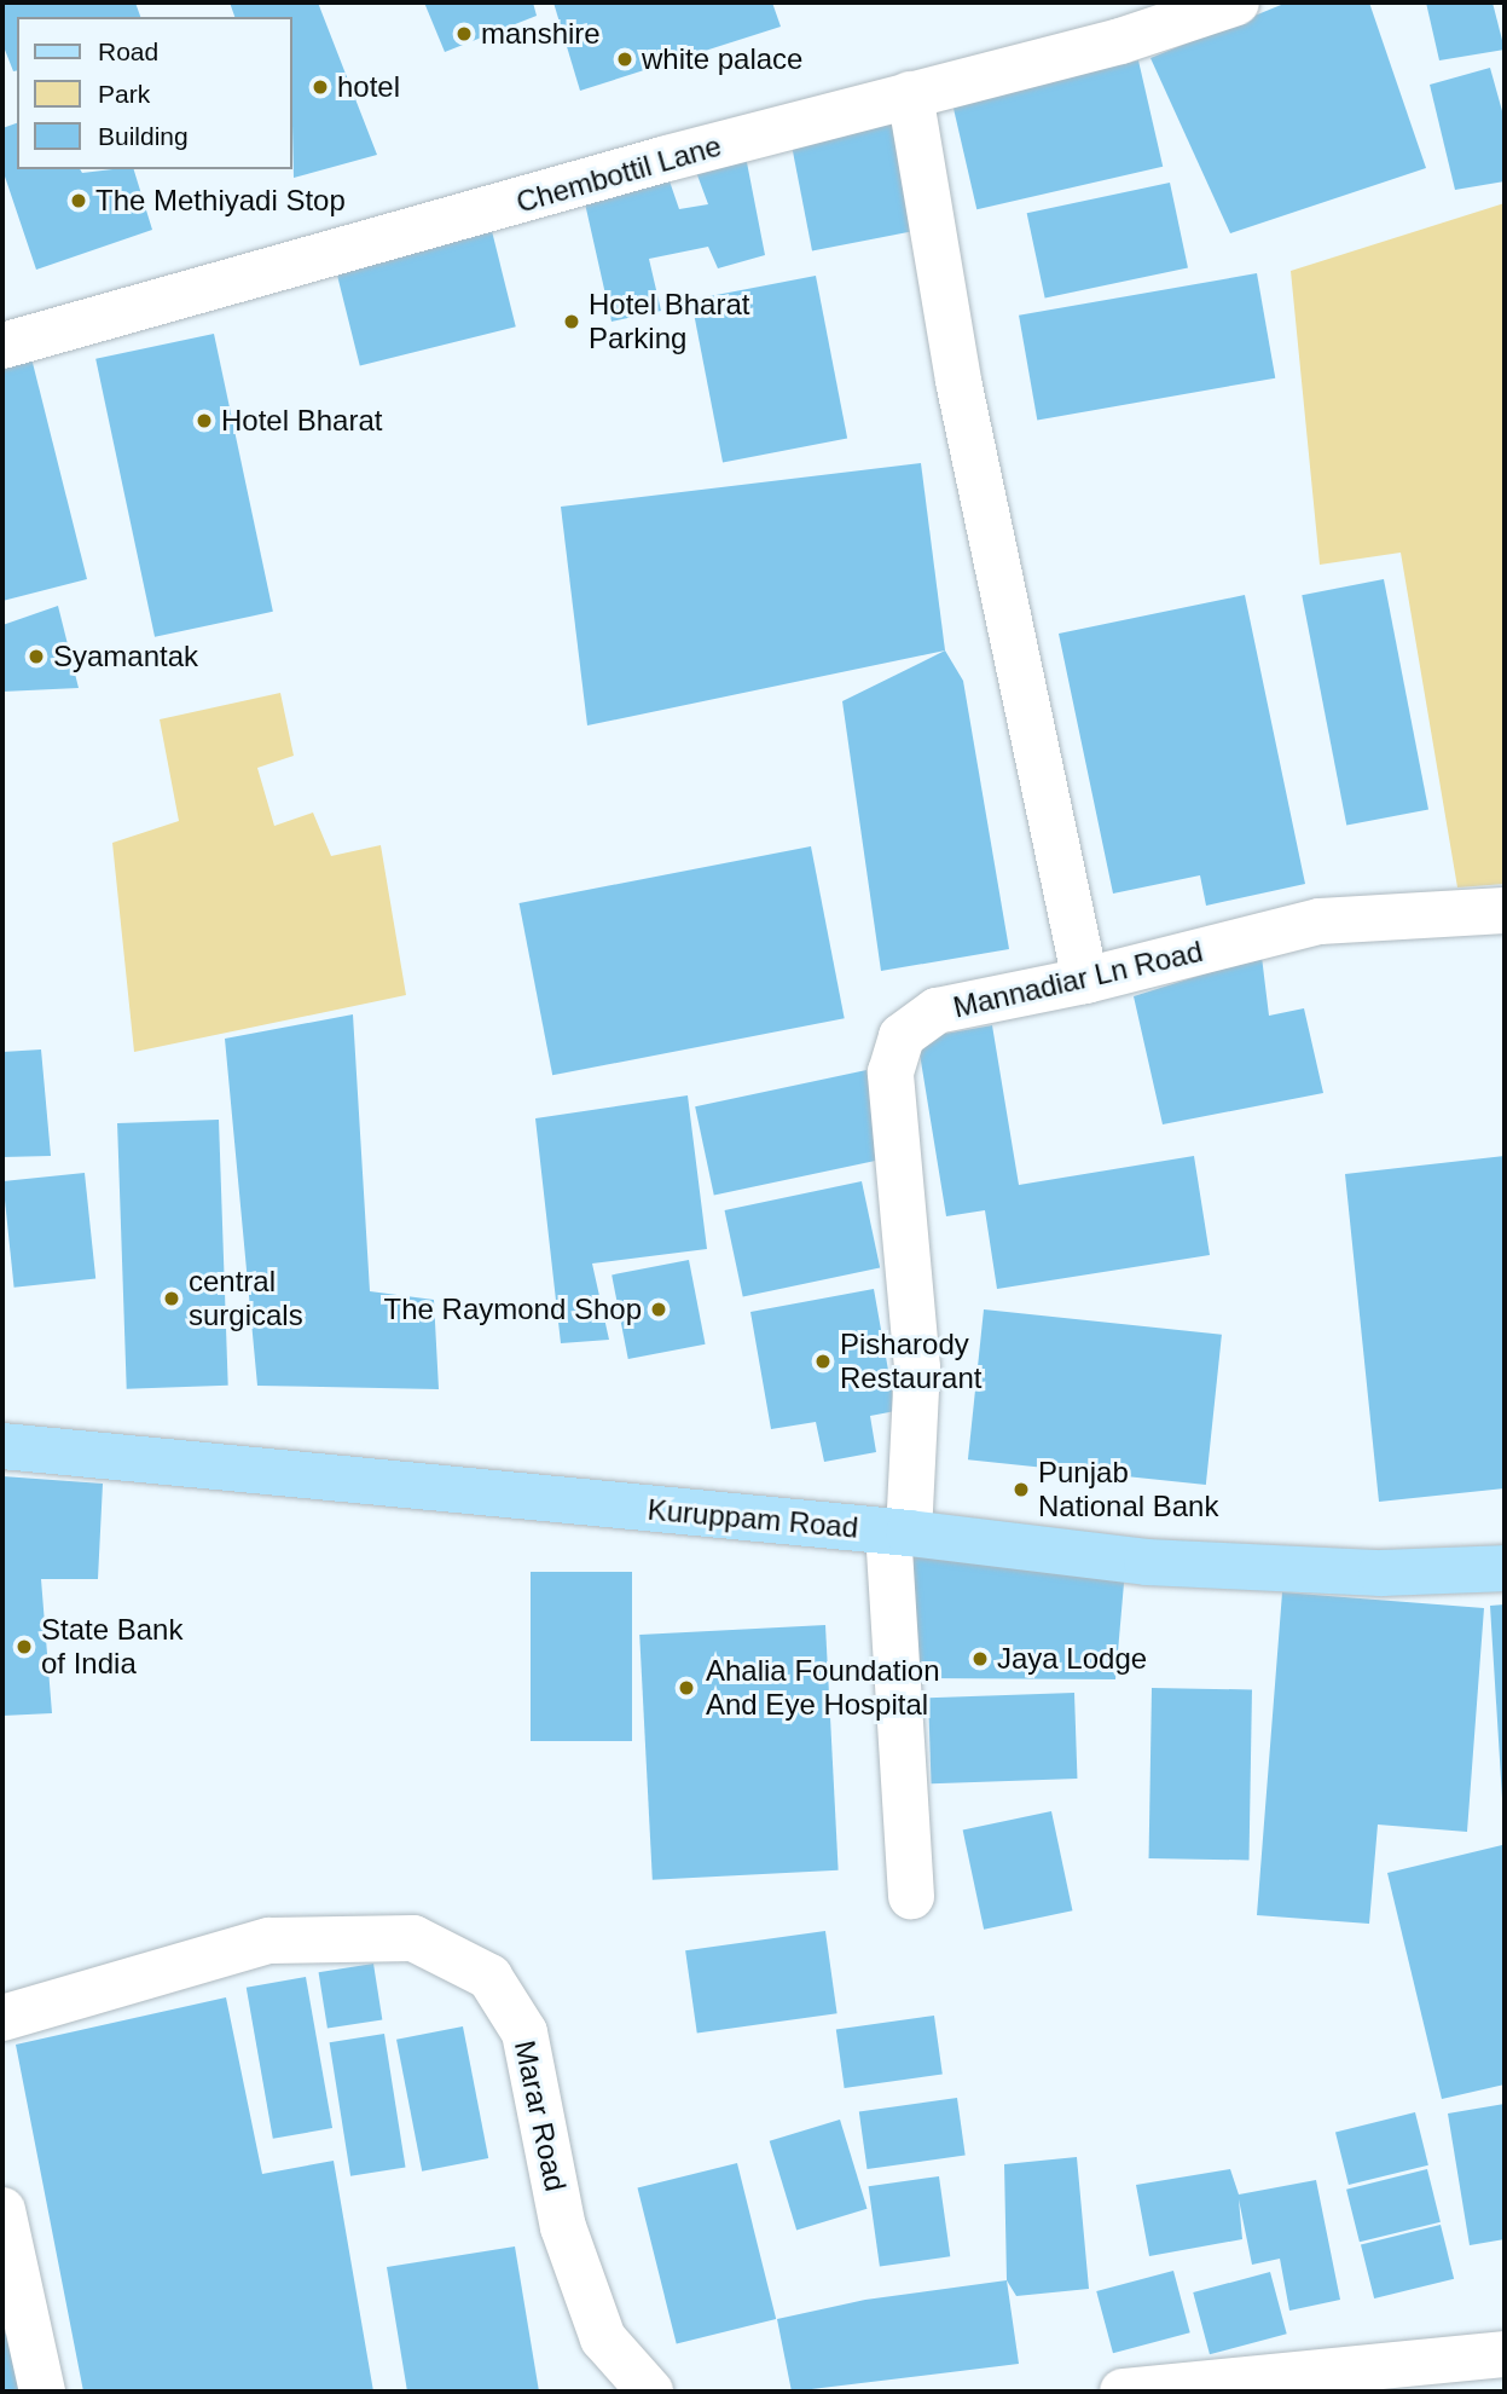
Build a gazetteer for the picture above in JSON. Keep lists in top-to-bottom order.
{
  "streets": {
    "main road": ["Kuruppam Road"],
    "street": ["Chembottil Lane", "Mannadiar Ln Road", "Marar Road"]
  },
  "crossings": [
    ["Mannadiar Ln Road", "Kuruppam Road"]
  ],
  "places": [
    "manshire",
    "white palace",
    "hotel",
    "The Methiyadi Stop",
    "Hotel Bharat Parking",
    "Hotel Bharat",
    "Syamantak",
    "central surgicals",
    "The Raymond Shop",
    "Pisharody Restaurant",
    "Punjab National Bank",
    "State Bank of India",
    "Jaya Lodge",
    "Ahalia Foundation And Eye Hospital"
  ],
  "legend": ["Road", "Park", "Building"]
}
